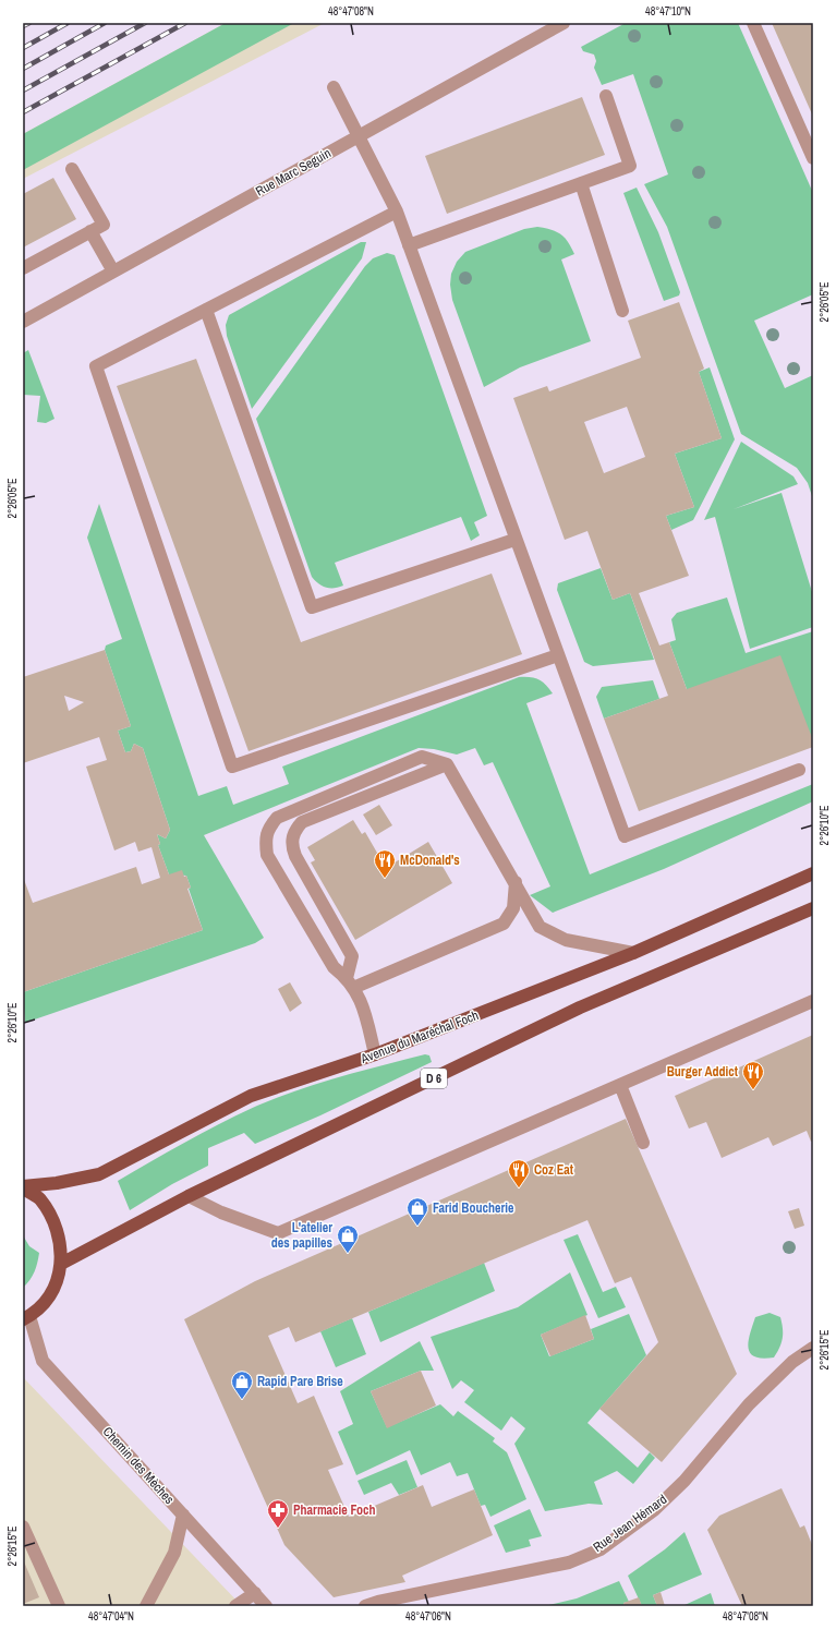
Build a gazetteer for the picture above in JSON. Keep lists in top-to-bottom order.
{
  "streets": {
    "main road": ["Avenue du Maréchal Foch", "D 6"],
    "street": ["Rue Marc Seguin", "Chemin des Mèches", "Rue Jean Hémard"]
  },
  "places": {
    "restaurant": ["McDonald's", "Burger Addict", "Coz Eat"],
    "shop": ["Farid Boucherie", "L'atelier des papilles", "Rapid Pare Brise"],
    "pharmacy": ["Pharmacie Foch"]
  },
  "coordinates": [
    "48°47'08\"N",
    "48°47'10\"N",
    "2°26'05\"E",
    "2°26'10\"E",
    "2°26'15\"E",
    "48°47'04\"N",
    "48°47'06\"N"
  ]
}
